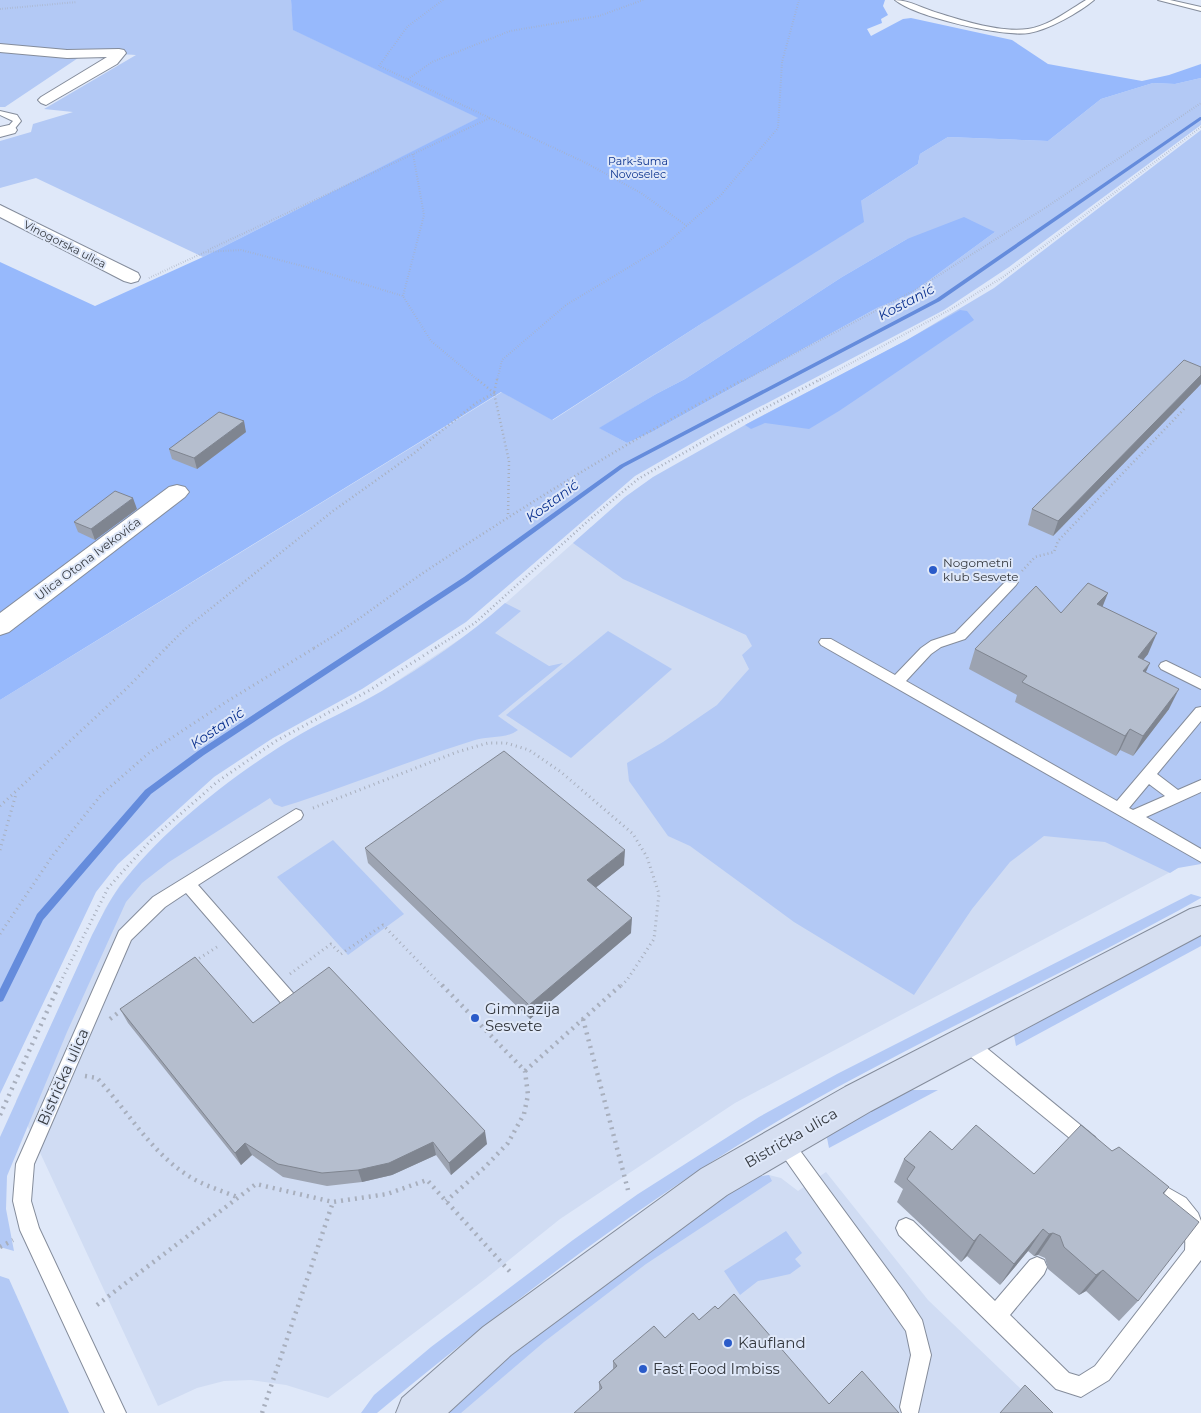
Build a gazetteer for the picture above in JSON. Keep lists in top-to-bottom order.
{
  "streets": {
    "main road": ["Bistrička ulica"],
    "street": ["Vinogorska ulica", "Ulica Otona Ivekovića"]
  },
  "water": ["Kostanić"],
  "parks": ["Park-šuma Novoselec"],
  "places": [
    "Nogometni klub Sesvete",
    "Gimnazija Sesvete",
    "Kaufland",
    "Fast Food Imbiss"
  ]
}
